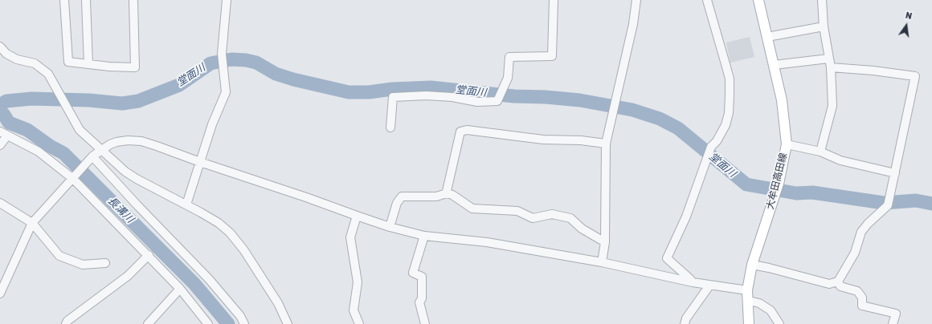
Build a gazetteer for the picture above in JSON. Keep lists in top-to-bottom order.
{
  "streets": {
    "main road": ["大牟田高田線"]
  },
  "water": ["堂面川", "長溝川"],
  "north": "top"
}
